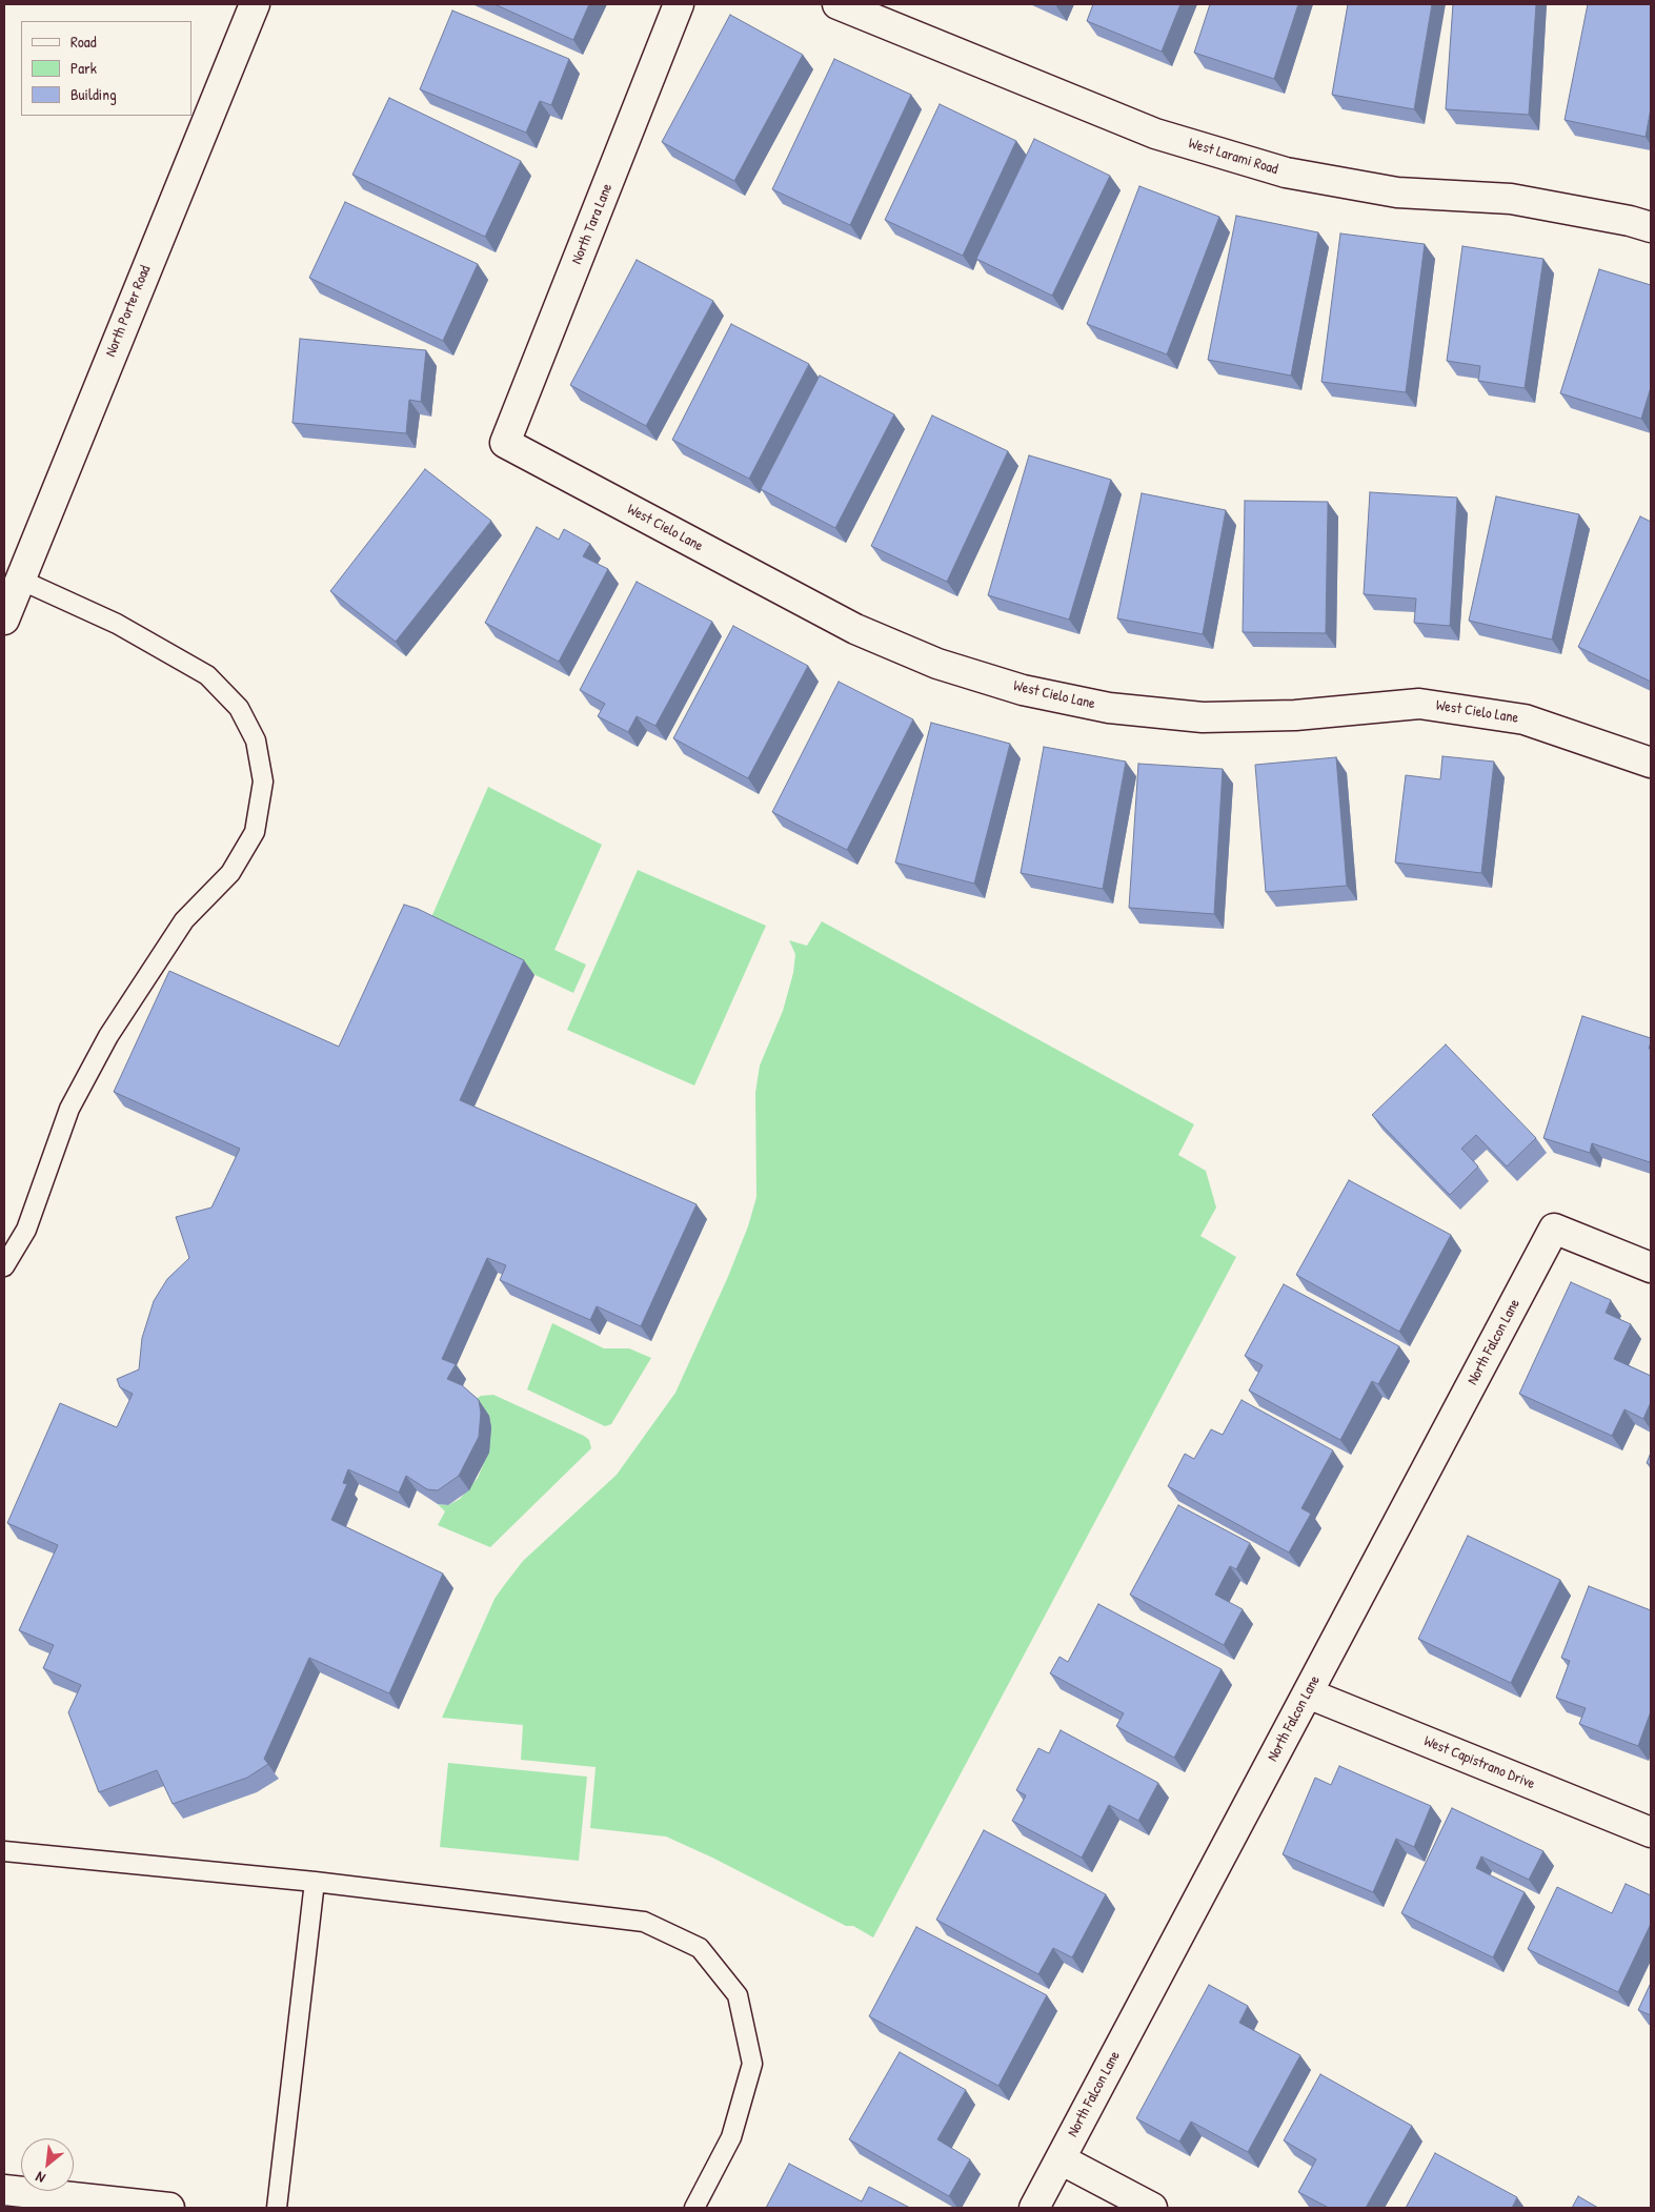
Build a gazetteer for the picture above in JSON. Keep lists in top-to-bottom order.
{
  "streets": {
    "street": [
      "West Larami Road",
      "North Tara Lane",
      "North Porter Road",
      "West Cielo Lane",
      "North Falcon Lane",
      "West Capistrano Drive"
    ]
  },
  "crossings": [
    ["North Tara Lane", "West Cielo Lane"],
    ["North Falcon Lane", "West Capistrano Drive"]
  ],
  "legend": ["Road", "Park", "Building"],
  "north": "bottom left"
}
